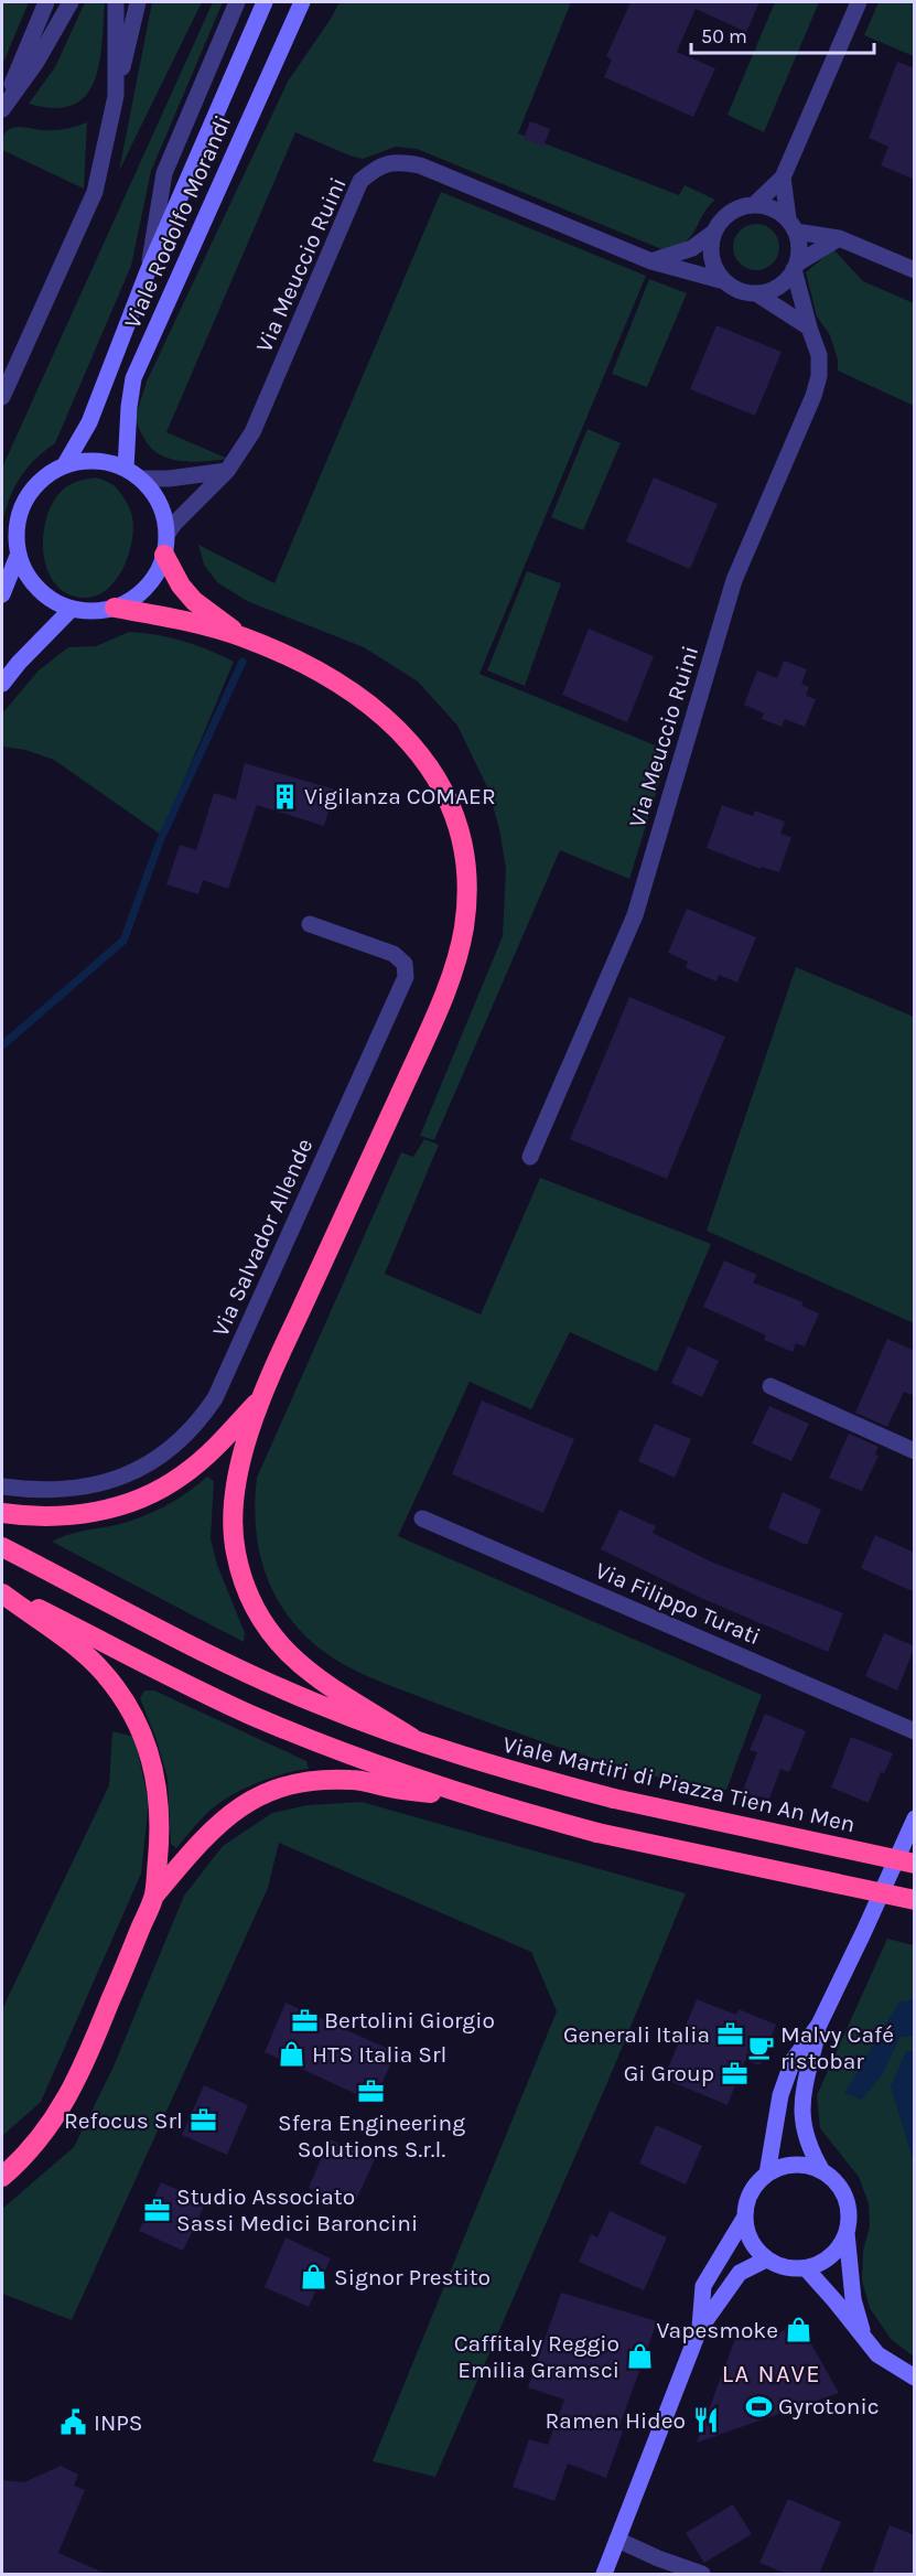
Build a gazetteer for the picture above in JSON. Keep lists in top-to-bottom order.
{
  "streets": {
    "highway": ["Viale Martiri di Piazza Tien An Men"],
    "street": [
      "Viale Rodolfo Morandi",
      "Via Meuccio Ruini",
      "Via Salvador Allende",
      "Via Filippo Turati"
    ]
  },
  "crossings": [
    ["Viale Rodolfo Morandi", "Via Meuccio Ruini"]
  ],
  "districts": ["LA NAVE"],
  "places": {
    "building": ["Vigilanza COMAER"],
    "office": [
      "Bertolini Giorgio",
      "Generali Italia",
      "Gi Group",
      "Sfera Engineering Solutions S.r.l.",
      "Refocus Srl",
      "Studio Associato Sassi Medici Baroncini"
    ],
    "cafe": ["Malvy Café ristobar"],
    "shop": [
      "HTS Italia Srl",
      "Signor Prestito",
      "Vapesmoke",
      "Caffitaly Reggio Emilia Gramsci"
    ],
    "sports": ["Gyrotonic"],
    "restaurant": ["Ramen Hideo"],
    "public building": ["INPS"]
  },
  "scale_bar": "50 m"
}
